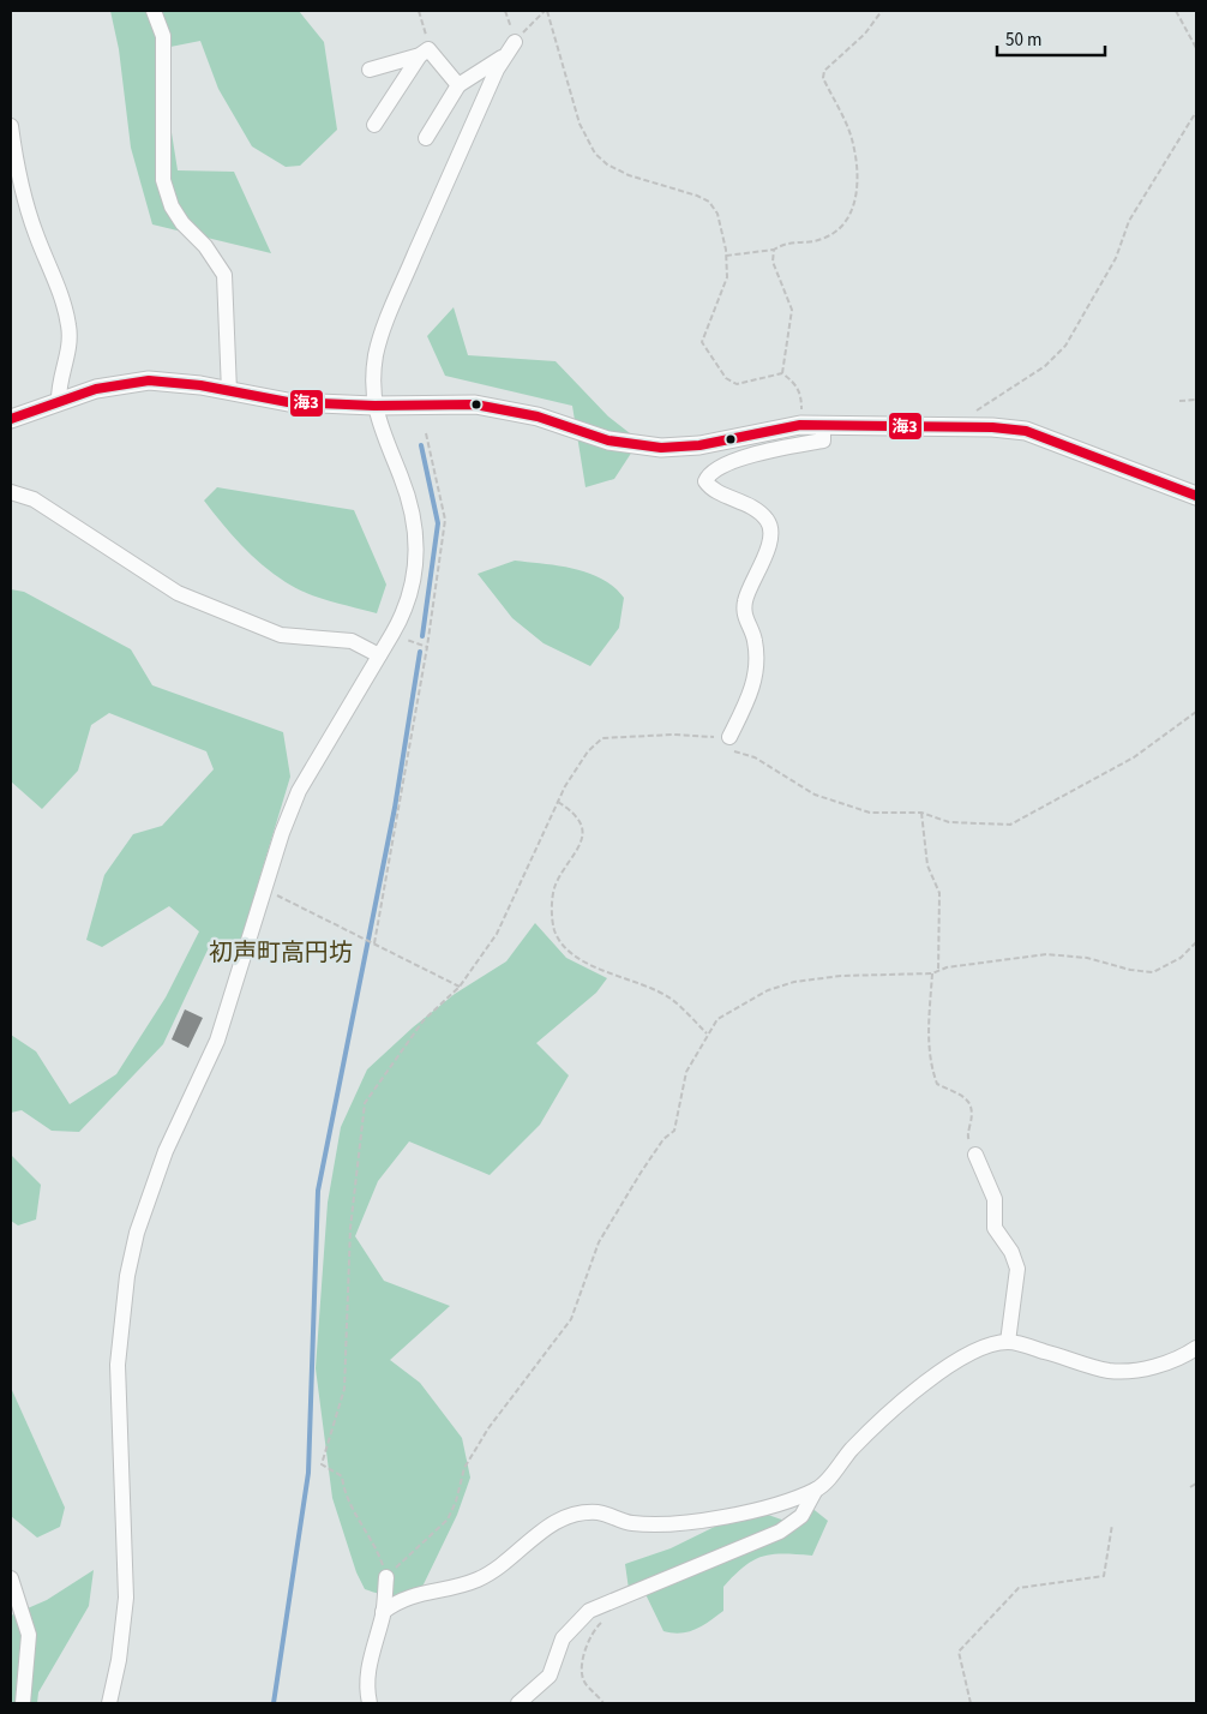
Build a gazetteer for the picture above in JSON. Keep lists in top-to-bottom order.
{
  "districts": ["初声町高円坊"],
  "lines": ["transit line 海3"],
  "scale_bar": "50 m"
}
